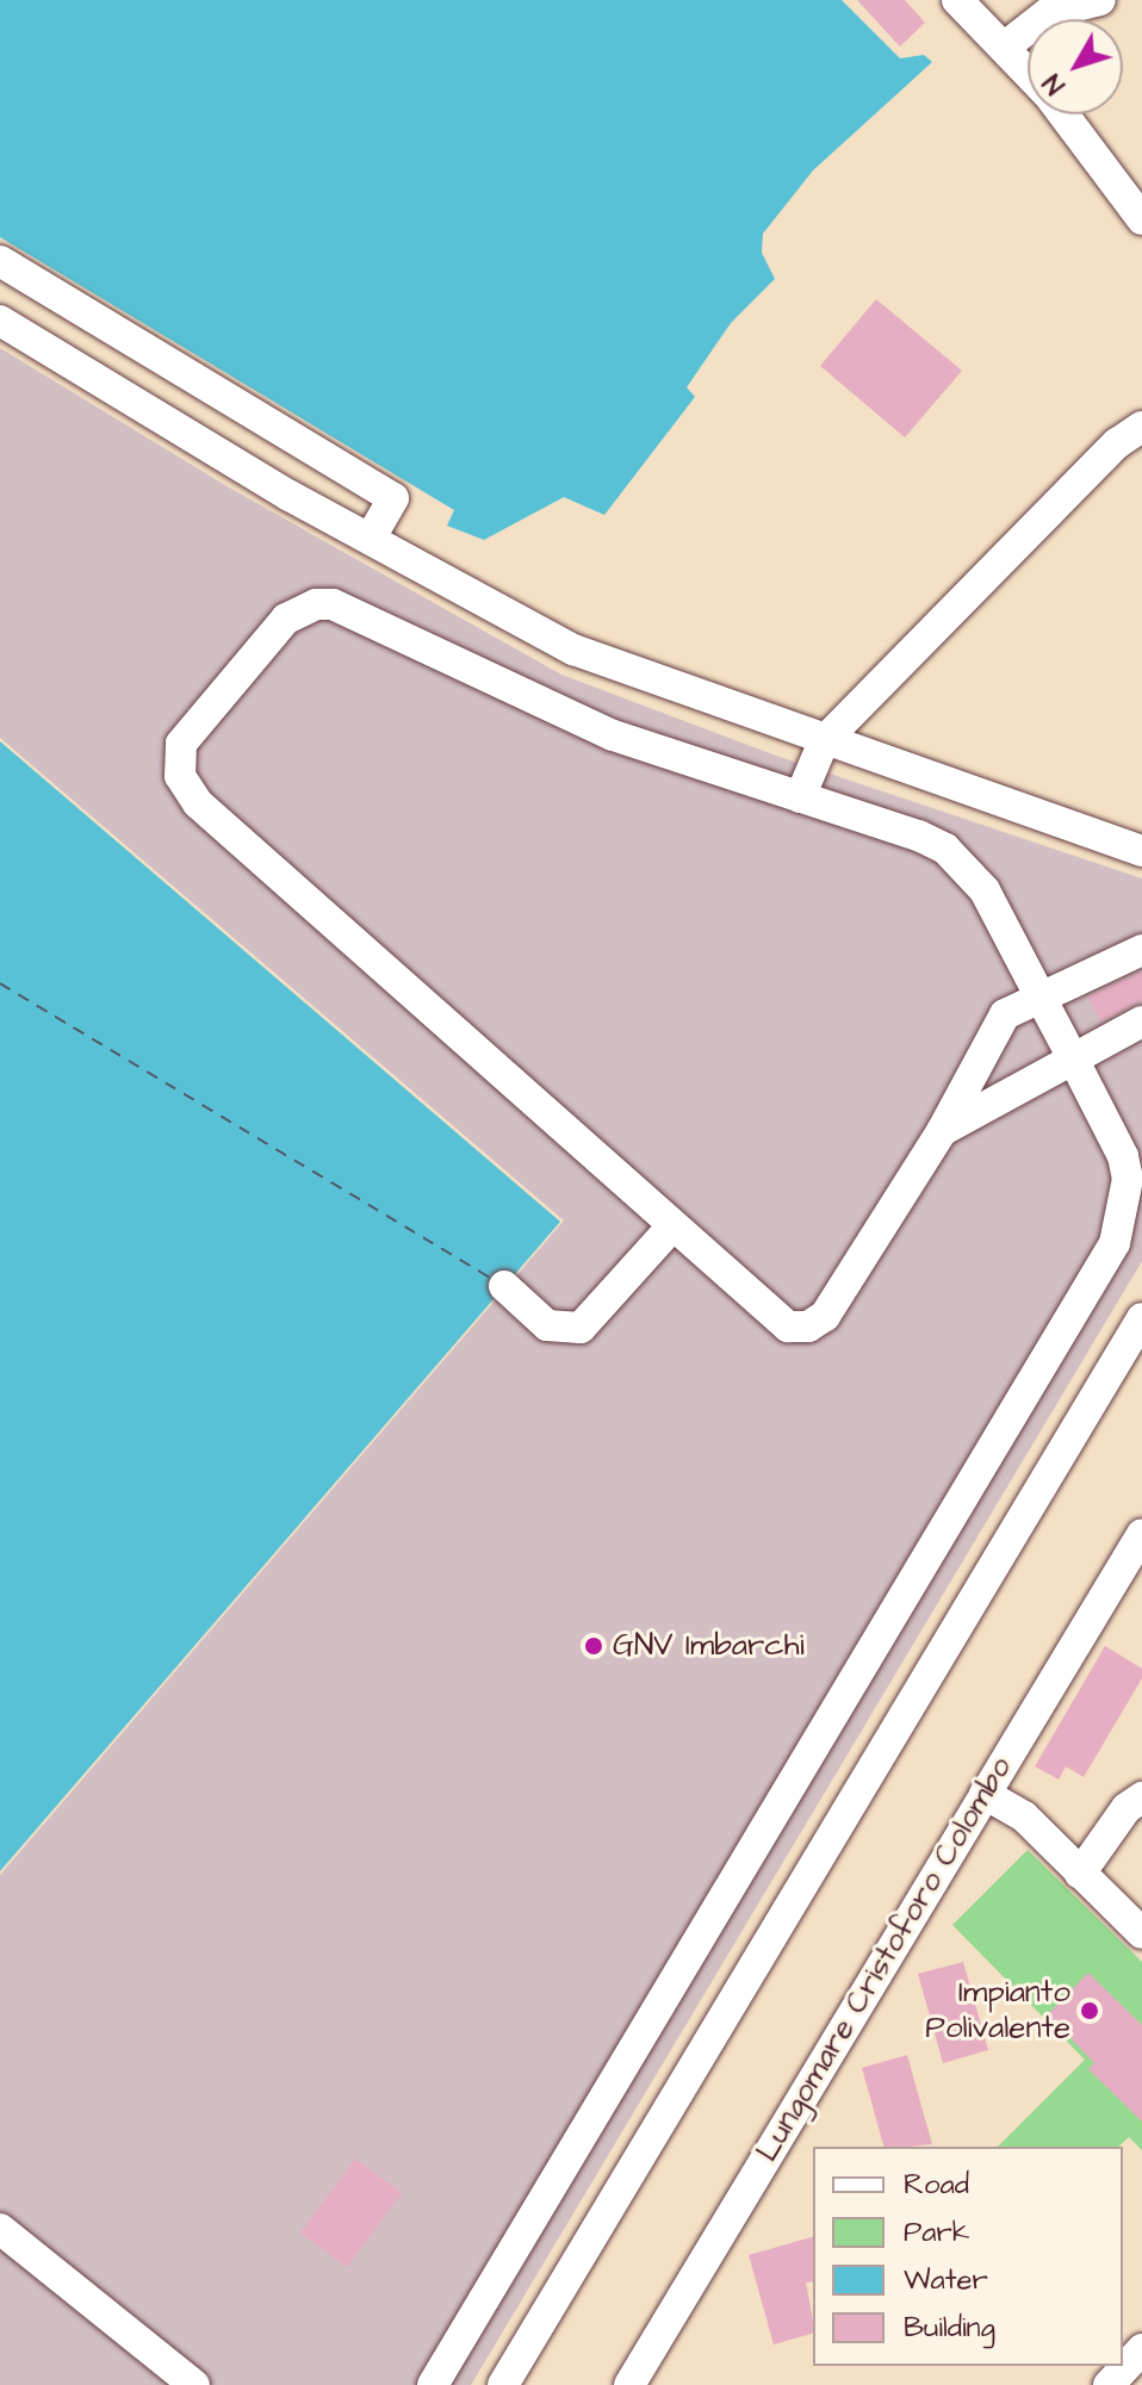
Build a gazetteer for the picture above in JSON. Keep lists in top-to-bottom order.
{
  "streets": {
    "street": ["Lungomare Cristoforo Colombo"]
  },
  "places": ["GNV Imbarchi", "Impianto Polivalente"],
  "legend": [
    "Road",
    "Park",
    "Water",
    "Building"
  ],
  "north": "bottom left"
}
